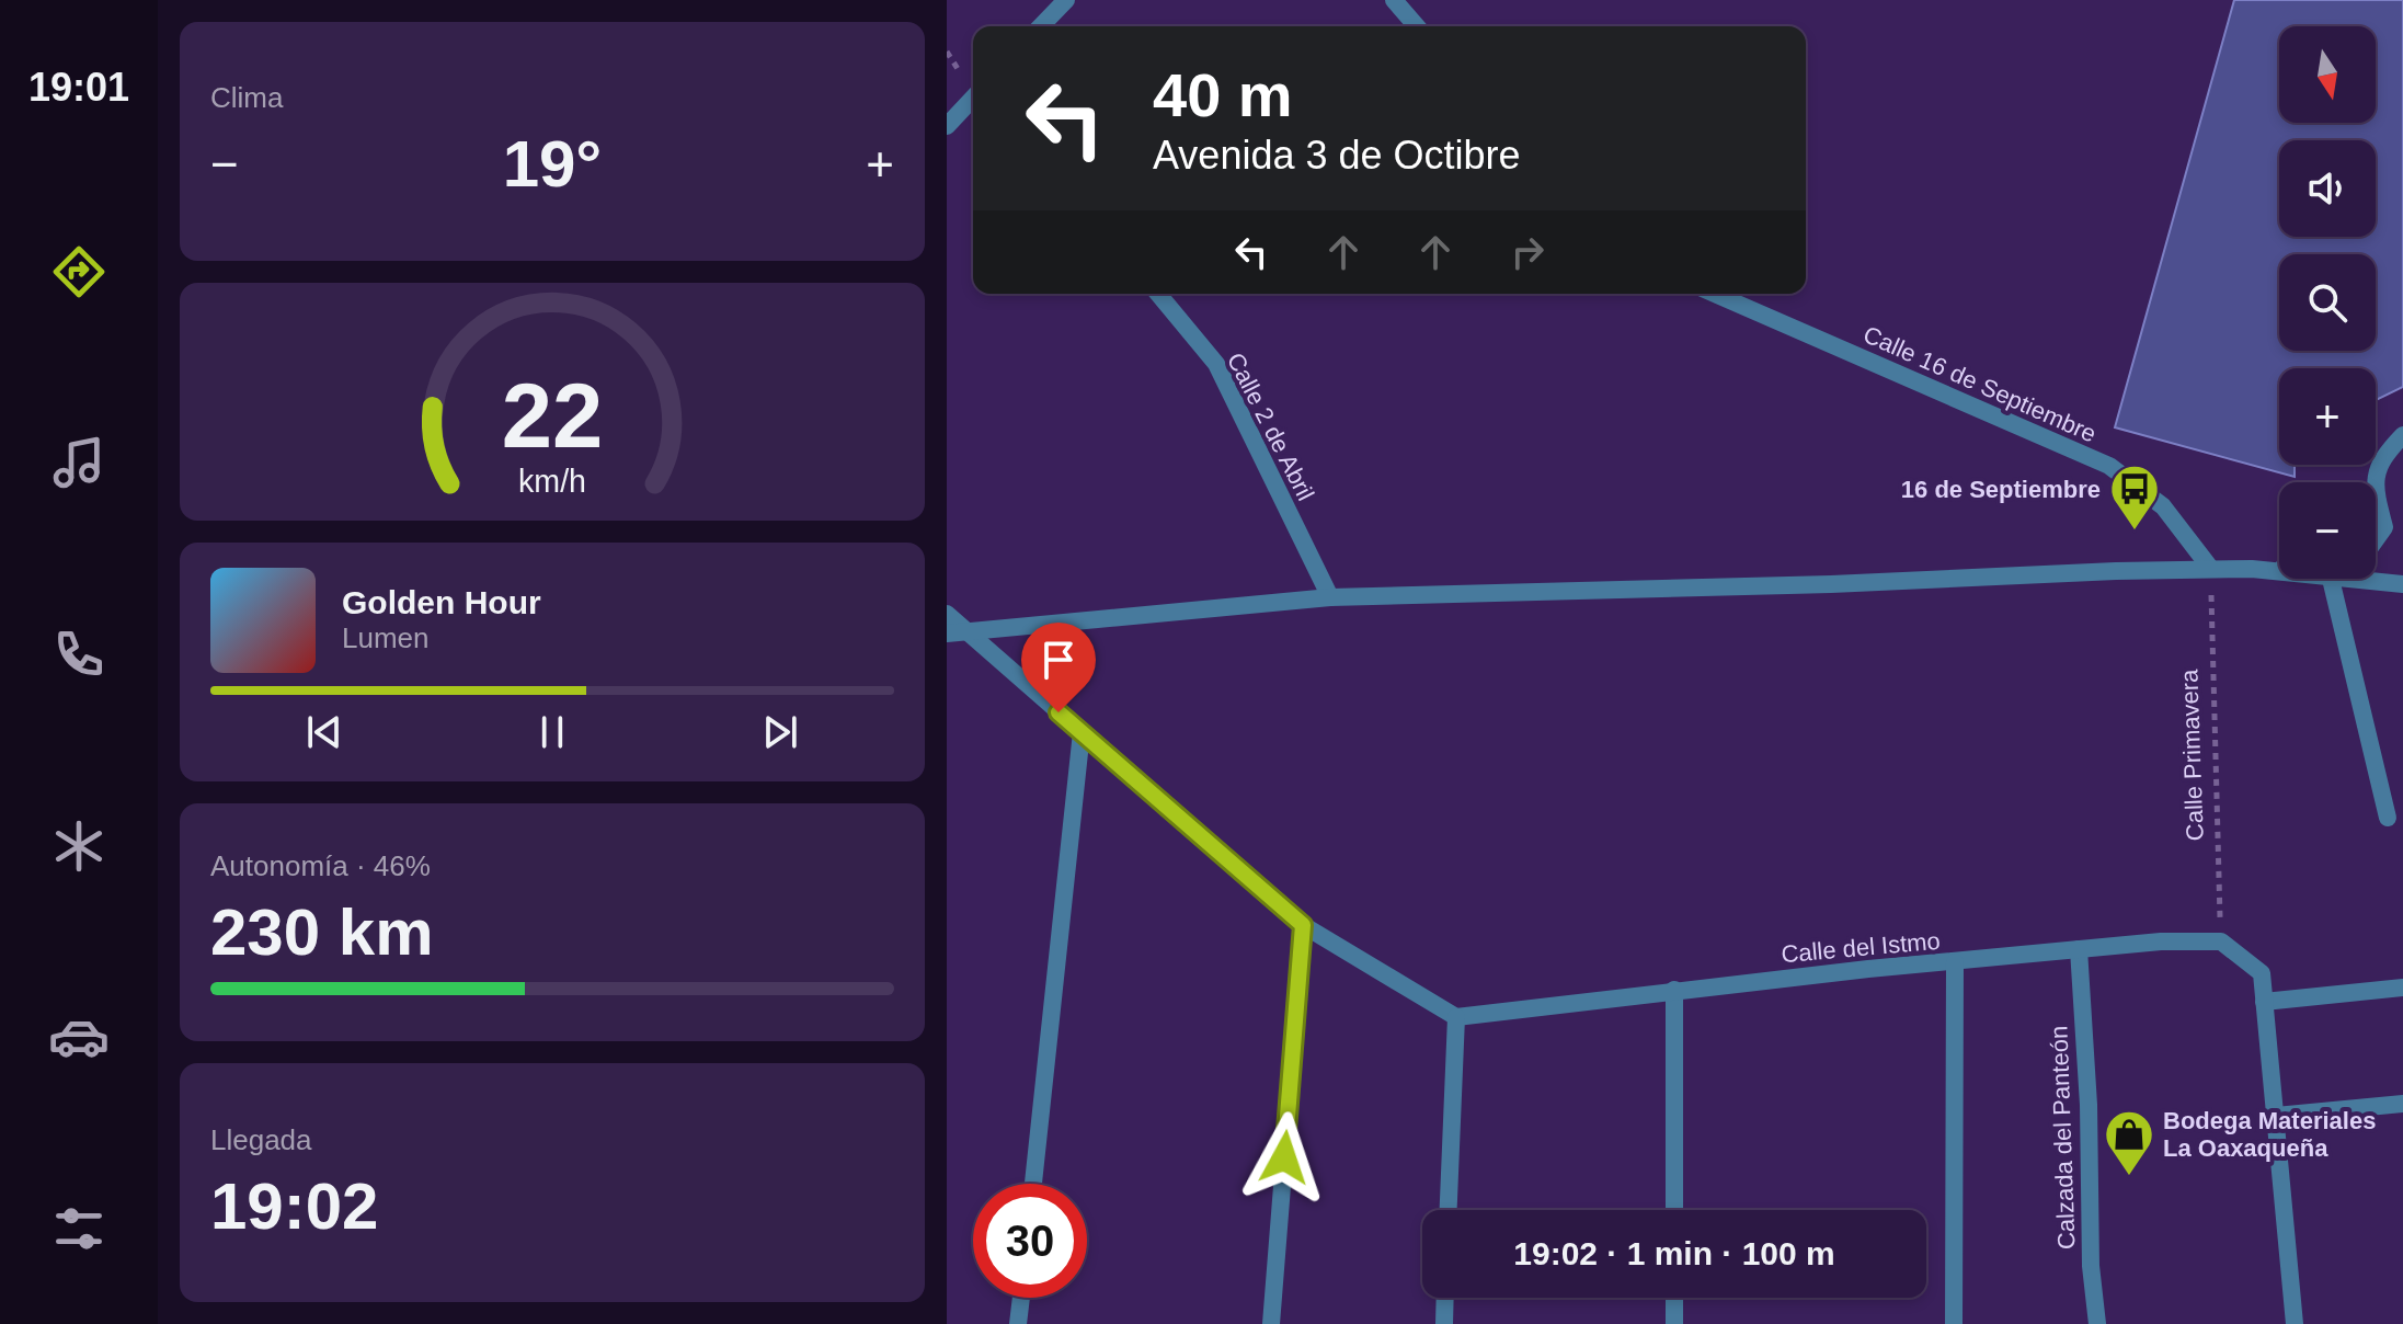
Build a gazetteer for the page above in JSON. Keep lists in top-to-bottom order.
{
  "streets": {
    "street": [
      "Calle 16 de Septiembre",
      "Calle 2 de Abril",
      "Calle del Istmo",
      "Calzada del Panteón"
    ],
    "path": ["Calle Primavera"]
  },
  "crossings": [
    ["Calle 16 de Septiembre", "Calle Primavera"],
    ["Calle Primavera", "Calle del Istmo"],
    ["Calle del Istmo", "Calzada del Panteón"]
  ],
  "places": {
    "bus stop": ["16 de Septiembre"],
    "shop": ["Bodega Materiales La Oaxaqueña"]
  },
  "north": "bottom",
  "page": {
    "tabs": "19:01",
    "tile": [
      "Clima",
      ["Autonomía · 46%", "230 km"],
      ["Llegada", "19:02"]
    ],
    "map_buttons": ["+", "−"],
    "turn": ["40 m", "Avenida 3 de Octibre"],
    "heat": ["−", "19°", "+"],
    "song": ["Golden Hour", "Lumen"],
    "limit": "30",
    "trip": "19:02 · 1 min · 100 m",
    "gauge": ["22", "km/h"]
  }
}
